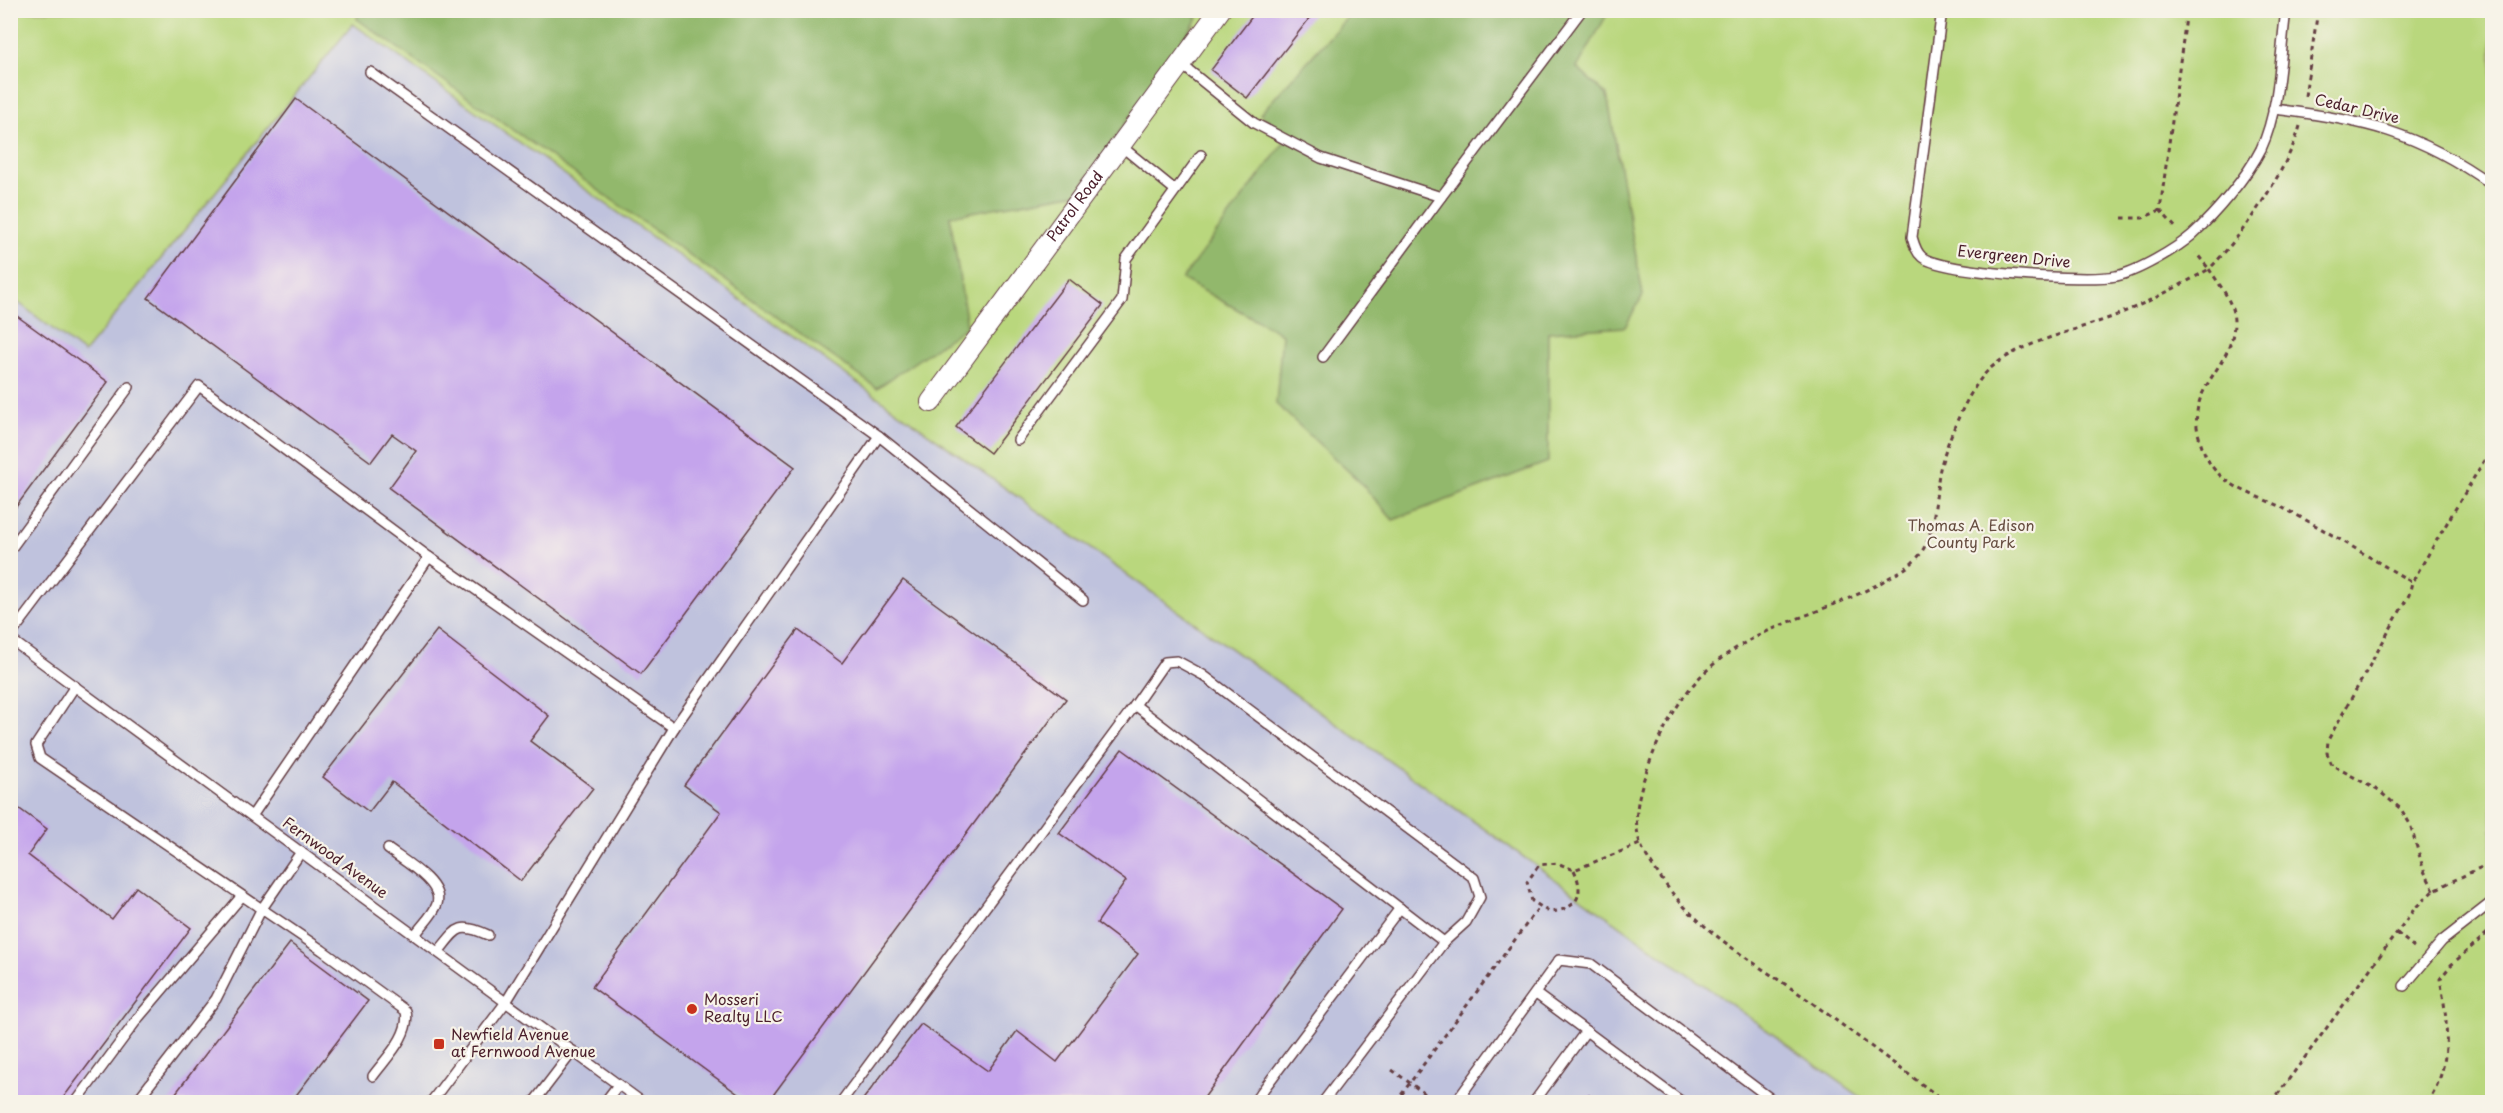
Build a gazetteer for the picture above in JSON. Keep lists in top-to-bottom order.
{
  "streets": {
    "street": ["Patrol Road"],
    "lane": ["Cedar Drive", "Evergreen Drive", "Fernwood Avenue"]
  },
  "crossings": [
    ["Cedar Drive", "Evergreen Drive"]
  ],
  "parks": ["Thomas A. Edison County Park"],
  "places": {
    "other": ["Mosseri Realty LLC"],
    "transit": ["Newfield Avenue at Fernwood Avenue"]
  }
}
